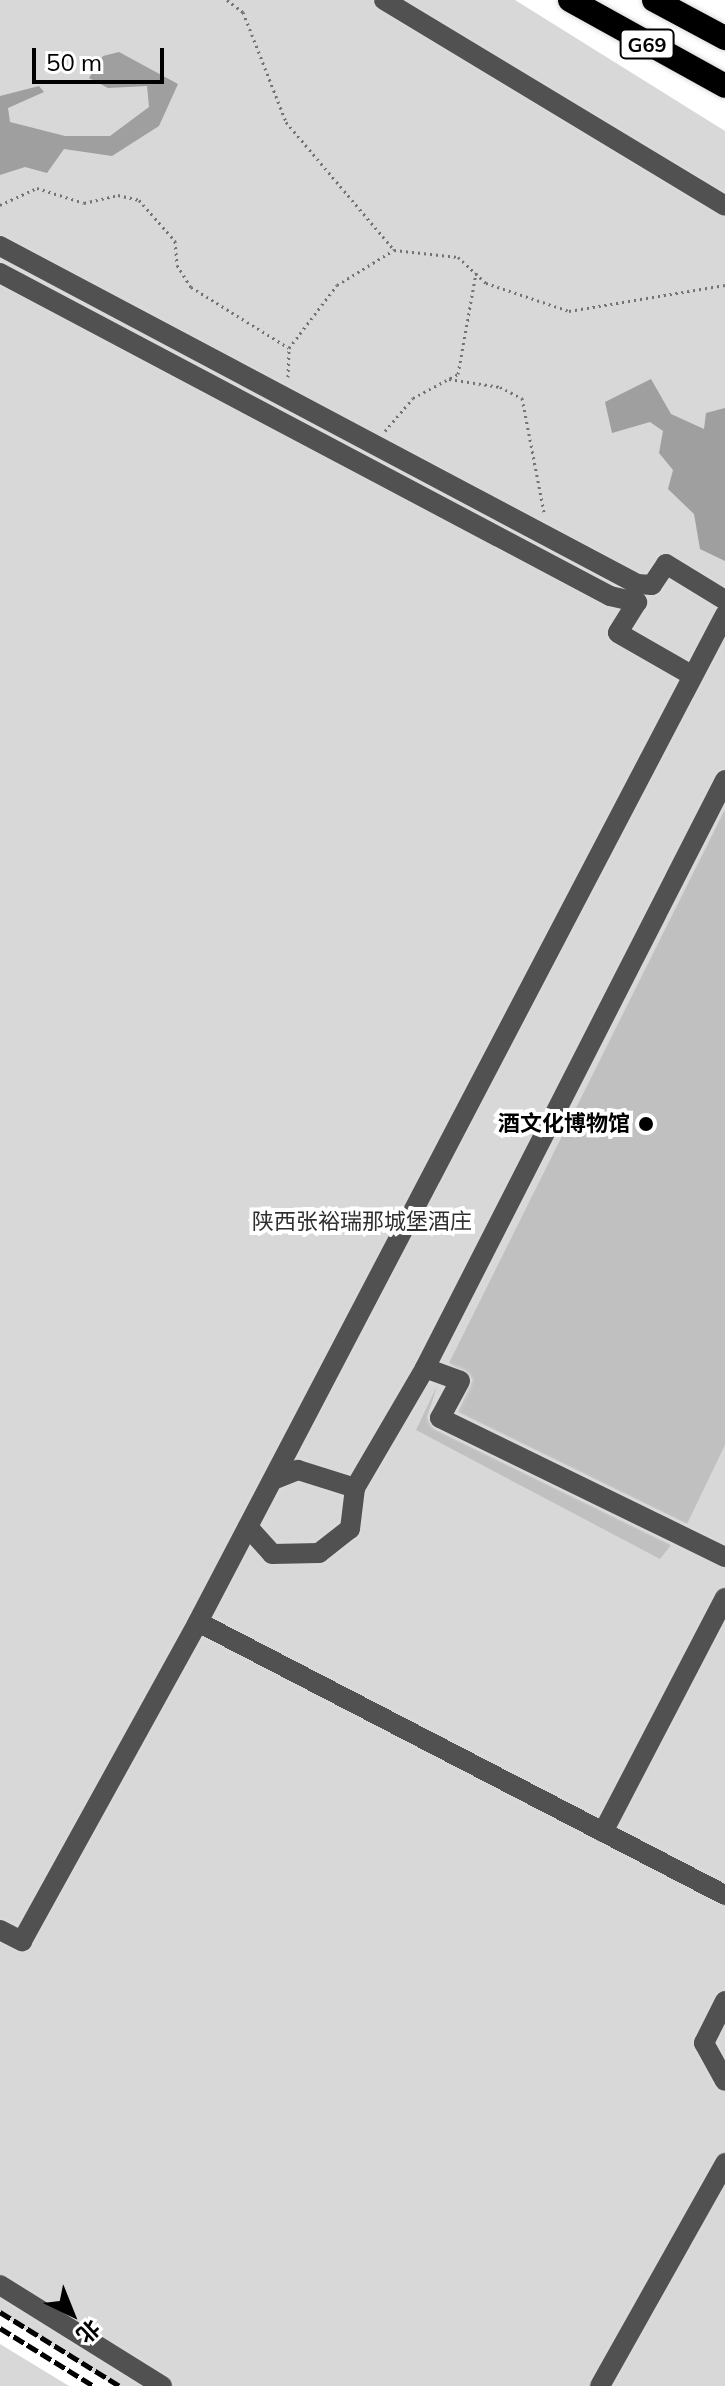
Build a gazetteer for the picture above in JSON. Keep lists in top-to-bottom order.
{
  "streets": {
    "highway": ["G69"]
  },
  "parks": ["陕西张裕瑞那城堡酒庄"],
  "places": ["酒文化博物馆"],
  "scale_bar": "50 m",
  "north": "bottom right"
}
